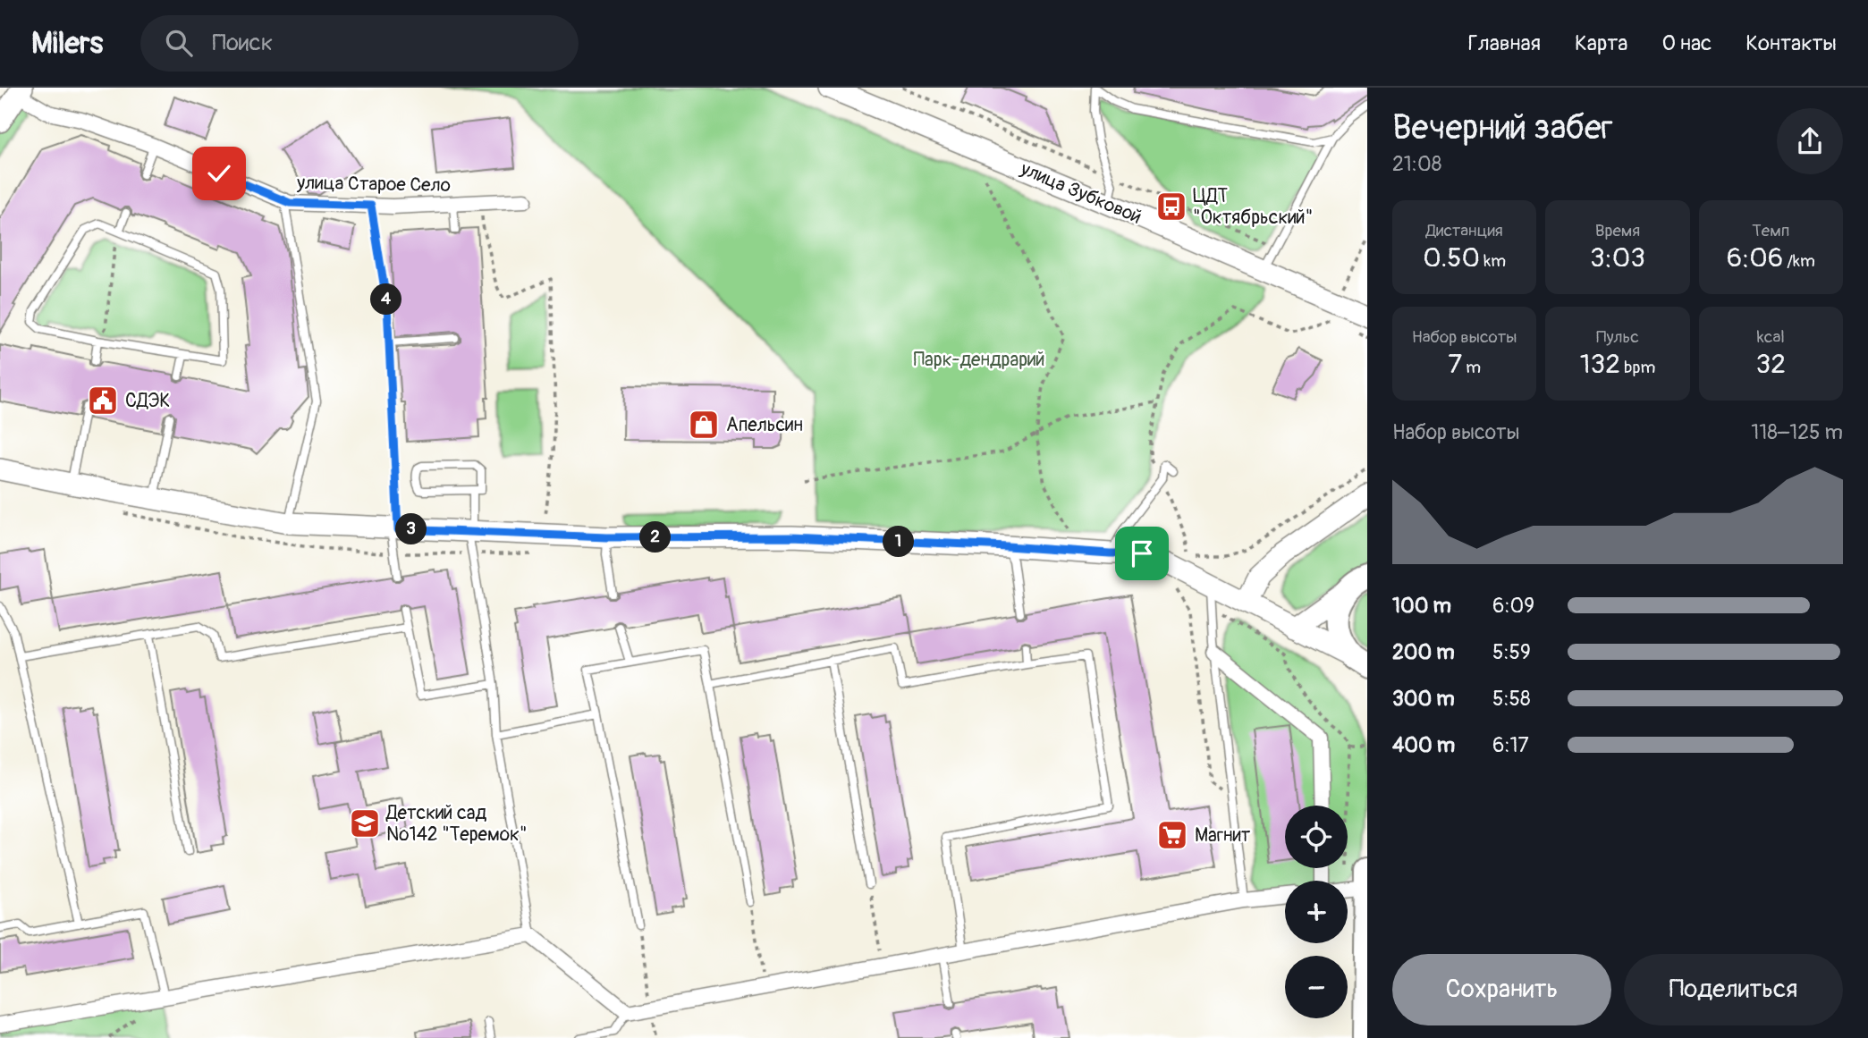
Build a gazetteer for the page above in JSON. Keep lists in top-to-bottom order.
{
  "streets": {
    "street": ["улица Старое Село", "улица Зубковой"]
  },
  "parks": ["Парк-дендрарий"],
  "places": {
    "bus stop": ["ЦДТ \"Октябрьский\""],
    "public building": ["СДЭК"],
    "shop": ["Апельсин"],
    "school or university": ["Детский сад №142 \"Теремок\""],
    "supermarket": ["Магнит"]
  },
  "page": {
    "header": "Milers",
    "search": "Поиск",
    "nav": [
      "Главная",
      "Карта",
      "О нас",
      "Контакты"
    ],
    "heading": ["Вечерний забег", "21:08"],
    "stats": [
      ["Дистанция", "0.50 km"],
      ["Время", "3:03"],
      ["Темп", "6:06 /km"],
      ["Набор высоты", "7 m"],
      ["Пульс", "132 bpm"],
      ["kcal", "32"]
    ],
    "pins": [
      "4",
      "3",
      "2",
      "1"
    ],
    "chart": ["Набор высоты", "118–125 m"],
    "list": [
      {
        "name": "100 m",
        "note": "6:09"
      },
      {
        "name": "200 m",
        "note": "5:59"
      },
      {
        "name": "300 m",
        "note": "5:58"
      },
      {
        "name": "400 m",
        "note": "6:17"
      }
    ],
    "map_buttons": ["+", "−"],
    "buttons": ["Сохранить", "Поделиться"]
  }
}
